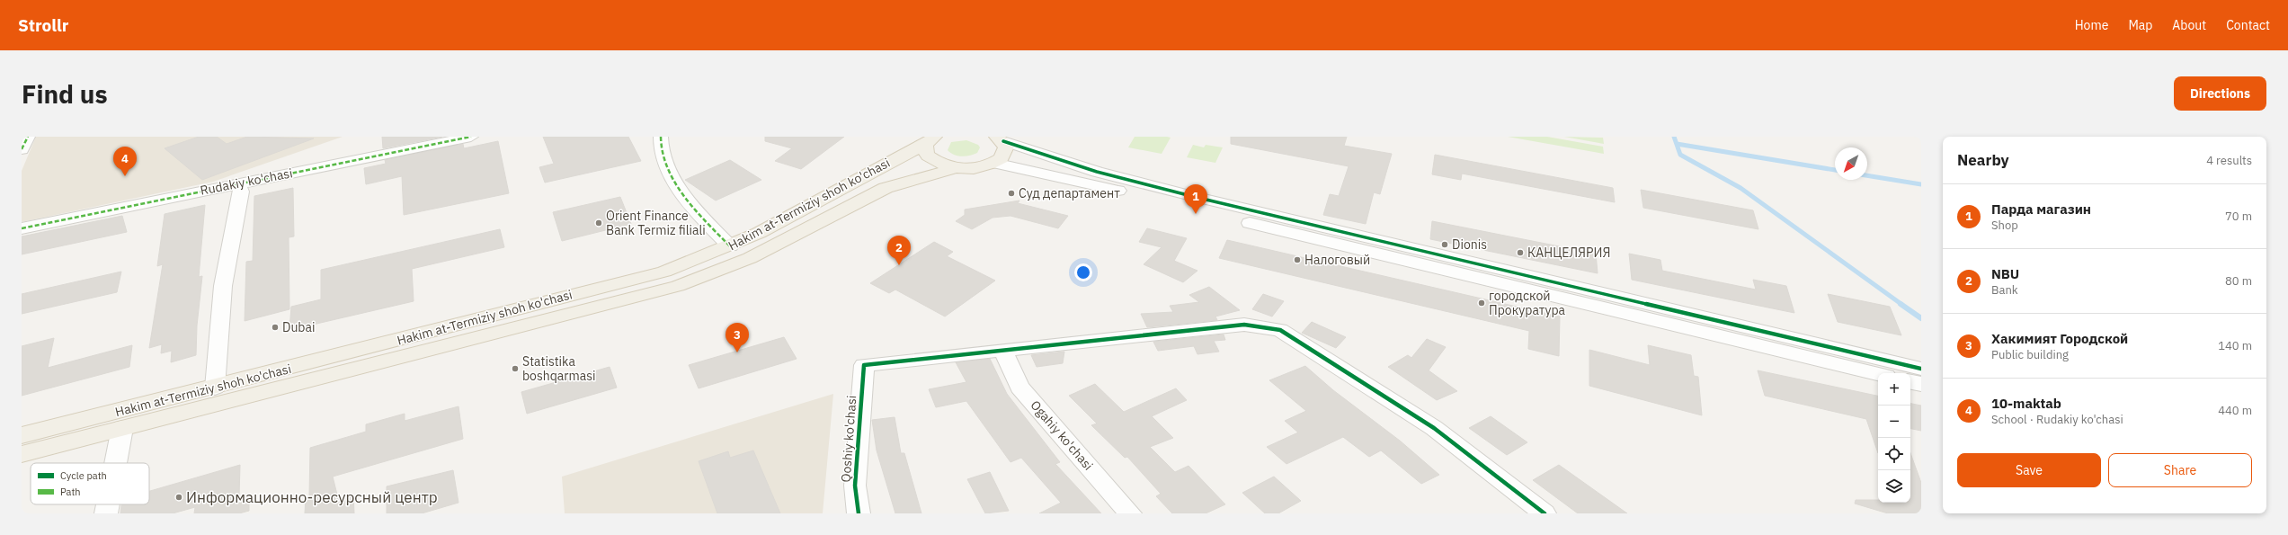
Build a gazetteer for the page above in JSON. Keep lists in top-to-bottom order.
{
  "streets": {
    "main road": ["Hakim at-Termiziy shoh ko'chasi"],
    "street": ["Rudakiy ko'chasi", "Ogahiy ko'chasi", "Qoshiy ko'chasi"]
  },
  "crossings": [
    ["Ogahiy ko'chasi", "Qoshiy ko'chasi"]
  ],
  "places": [
    "Суд департамент",
    "Orient Finance Bank Termiz filiali",
    "Dionis",
    "КАНЦЕЛЯРИЯ",
    "Налоговый",
    "городской Прокуратура",
    "Dubai",
    "Statistika boshqarmasi",
    "Информационно-ресурсный центр"
  ],
  "legend": ["Cycle path", "Path"],
  "north": "bottom left",
  "page": {
    "header": "Strollr",
    "nav": [
      "Home",
      "Map",
      "About",
      "Contact"
    ],
    "buttons": [
      "Directions",
      ["Save", "Share"]
    ],
    "title": "Find us",
    "heading": ["Nearby", "4 results"],
    "pins": [
      "4",
      "1",
      "2",
      "3"
    ],
    "list": [
      {
        "mark": "1",
        "name": "Парда магазин",
        "note": "Shop",
        "value": "70 m"
      },
      {
        "mark": "2",
        "name": "NBU",
        "note": "Bank",
        "value": "80 m"
      },
      {
        "mark": "3",
        "name": "Хакимият Городской",
        "note": "Public building",
        "value": "140 m"
      },
      {
        "mark": "4",
        "name": "10-maktab",
        "note": "School · Rudakiy ko'chasi",
        "value": "440 m"
      }
    ],
    "map_buttons": ["+", "−"]
  }
}
